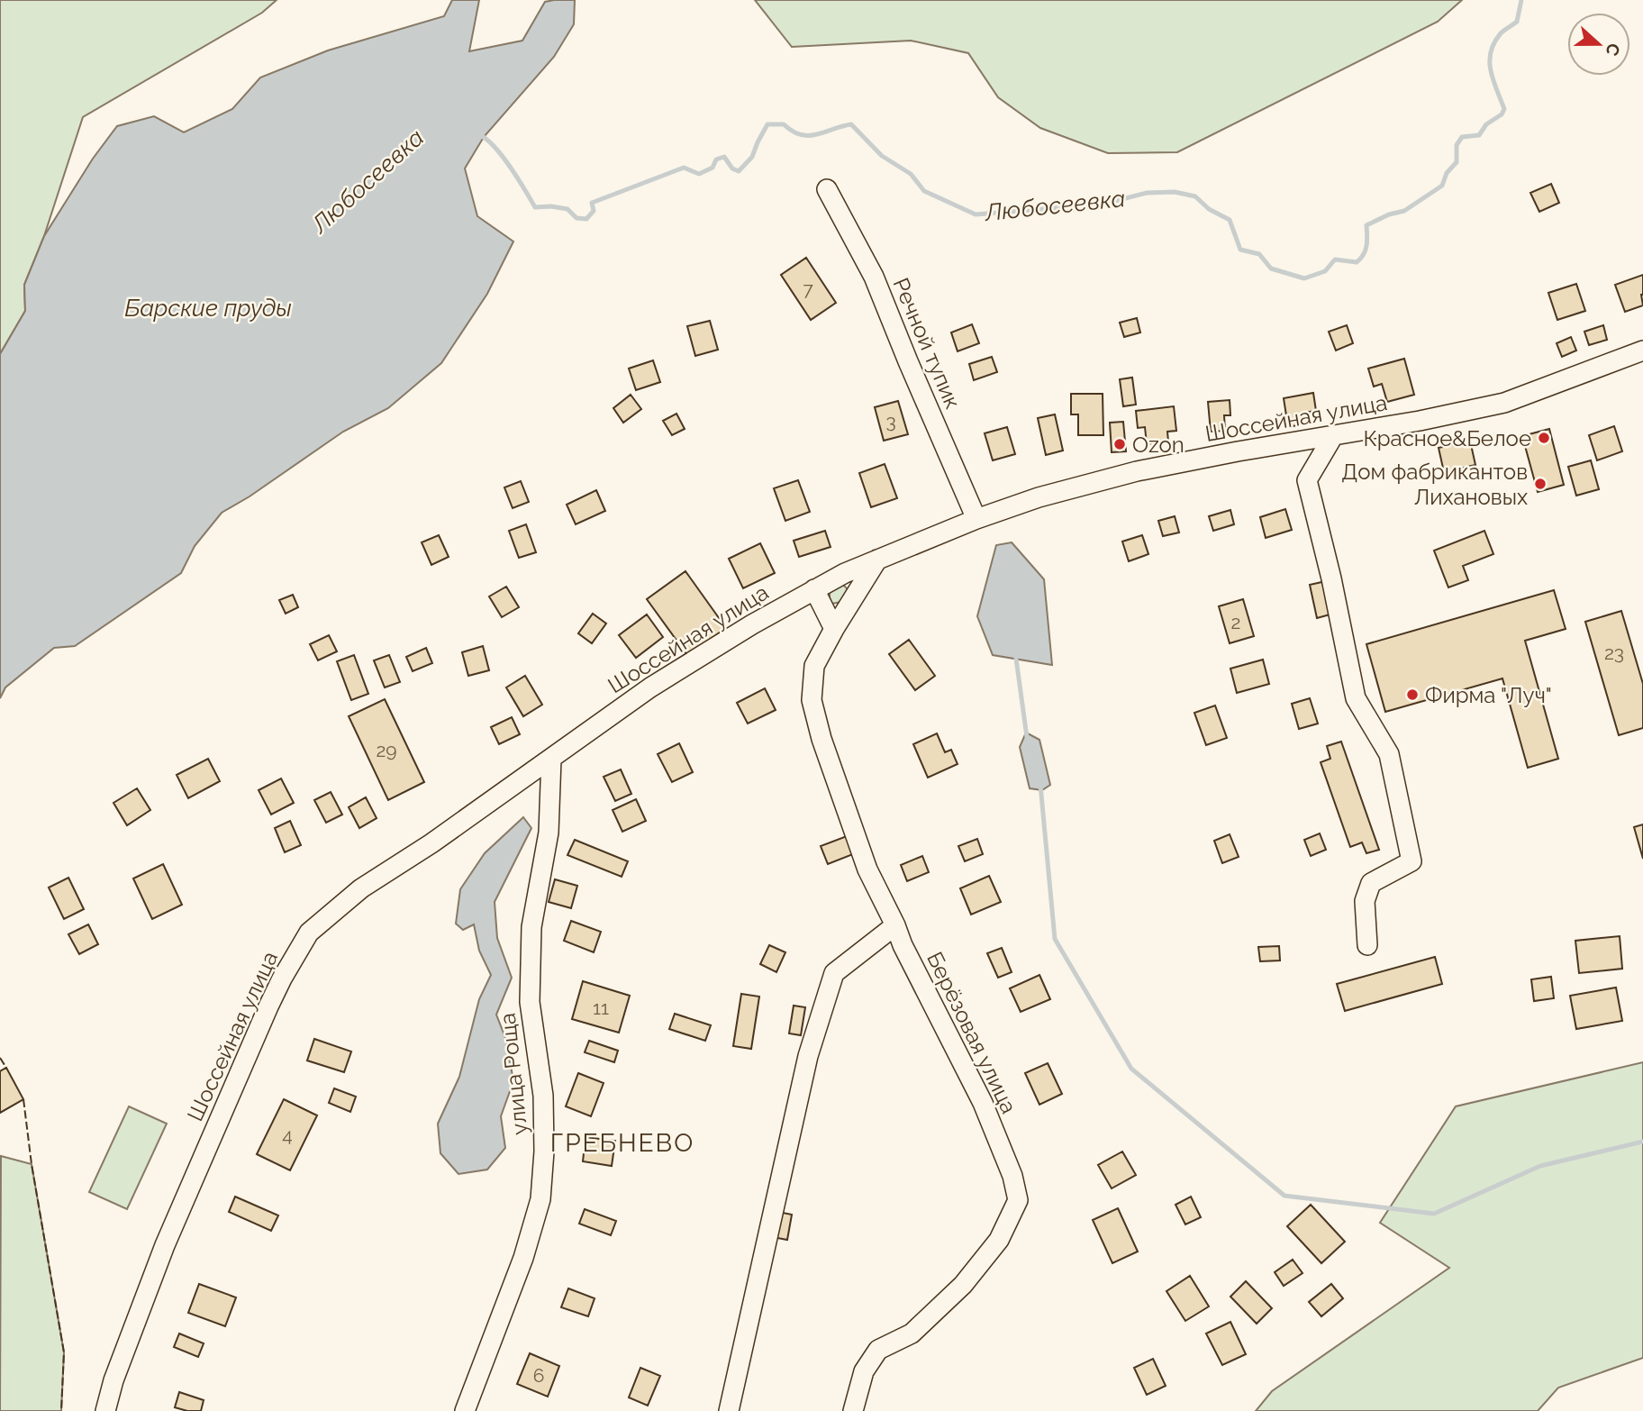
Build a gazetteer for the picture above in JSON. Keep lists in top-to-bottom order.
{
  "streets": {
    "street": [
      "Речной тупик",
      "Шоссейная улица",
      "Берёзовая улица",
      "улица Роща"
    ]
  },
  "crossings": [
    ["Речной тупик", "Шоссейная улица"],
    ["Шоссейная улица", "Берёзовая улица"],
    ["Шоссейная улица", "улица Роща"]
  ],
  "districts": ["ГРЕБНЕВО"],
  "water": ["Любосеевка", "Барские пруды"],
  "places": [
    "Красное&Белое",
    "Ozon",
    "Дом фабрикантов Лихановых",
    "Фирма \"Луч\""
  ],
  "house_numbers": [
    "7",
    "3",
    "2",
    "23",
    "29",
    "11",
    "4",
    "6"
  ],
  "north": "right"
}
